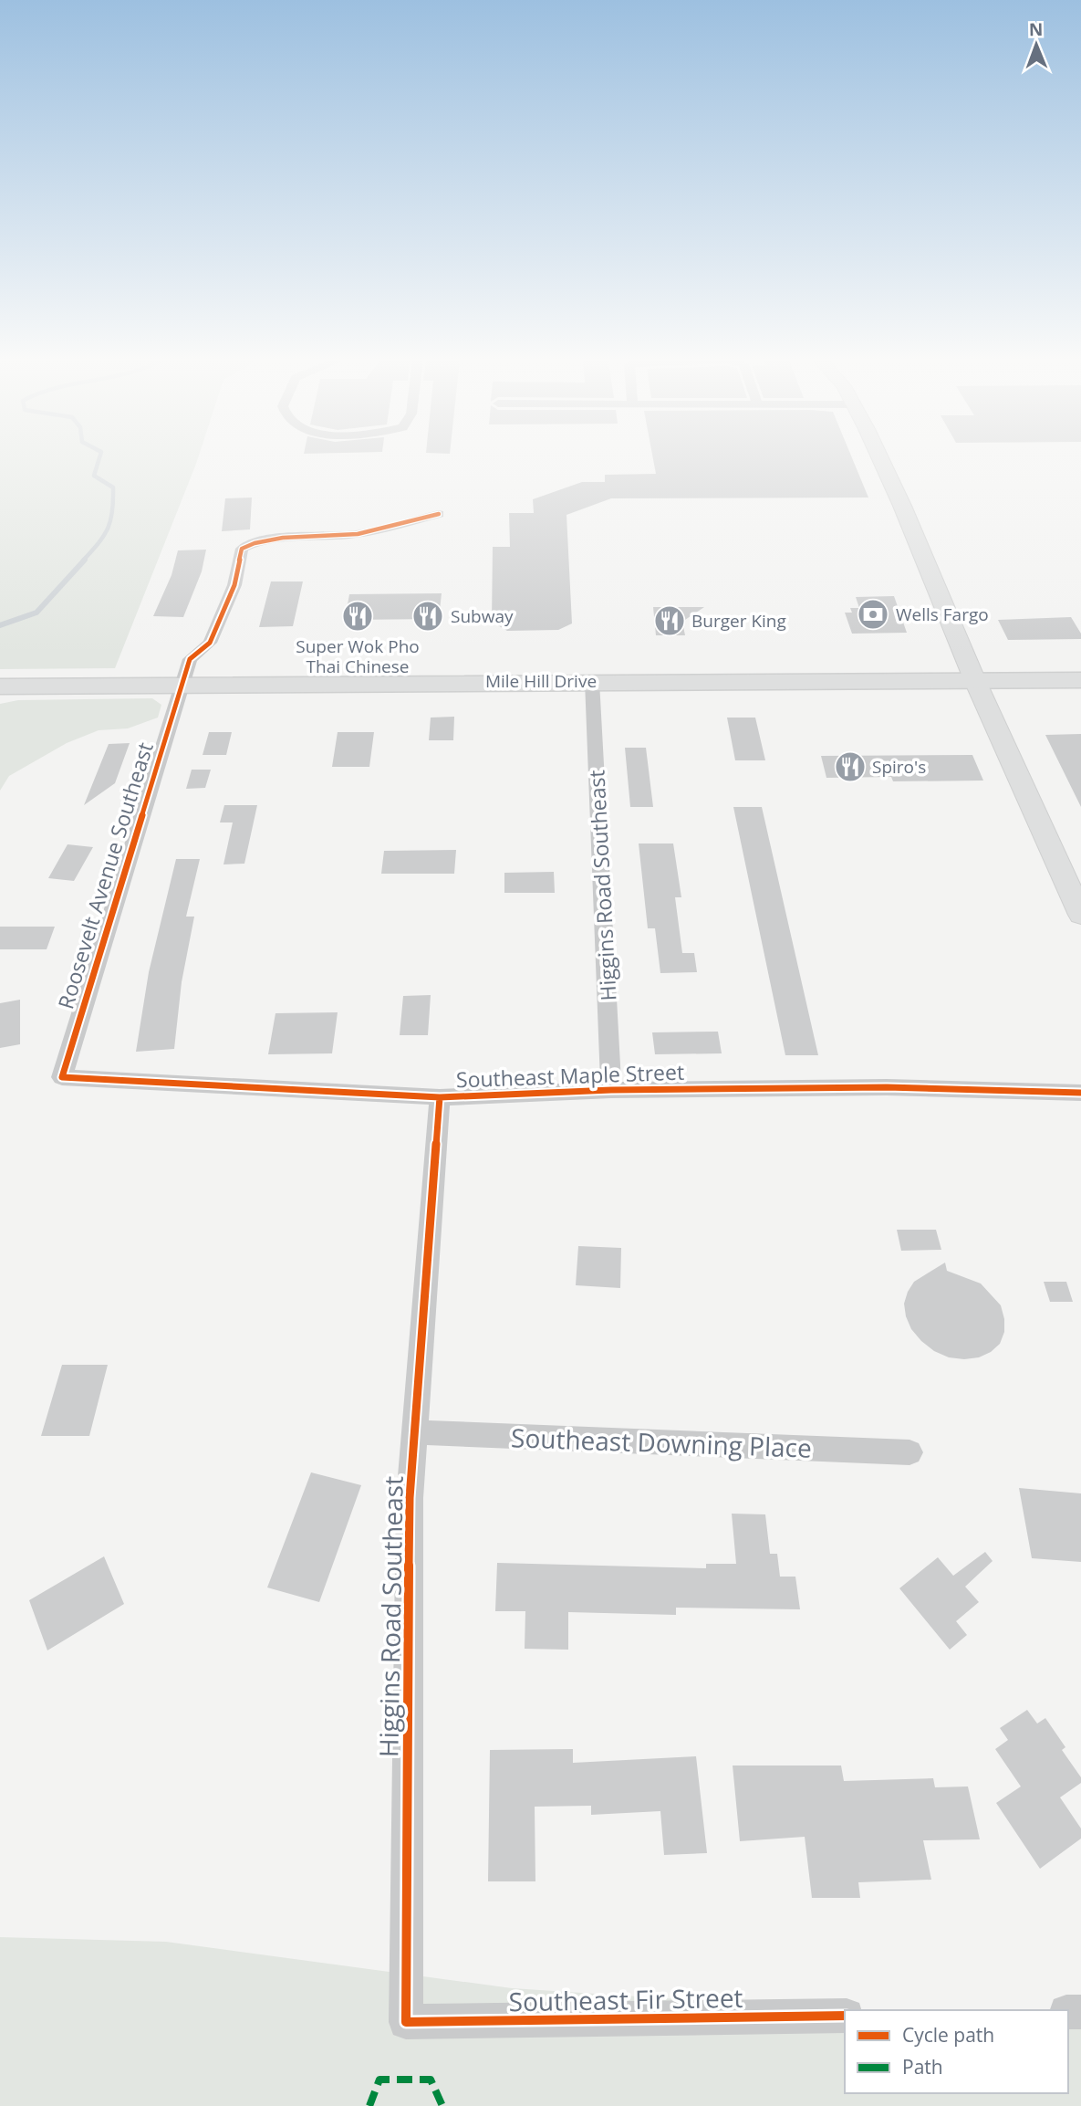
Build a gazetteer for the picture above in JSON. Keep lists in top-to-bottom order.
{
  "streets": {
    "main road": ["Mile Hill Drive"],
    "street": [
      "Roosevelt Avenue Southeast",
      "Higgins Road Southeast",
      "Southeast Maple Street",
      "Southeast Downing Place",
      "Southeast Fir Street"
    ]
  },
  "crossings": [
    ["Mile Hill Drive", "Roosevelt Avenue Southeast"],
    ["Mile Hill Drive", "Higgins Road Southeast"],
    ["Roosevelt Avenue Southeast", "Southeast Maple Street"],
    ["Higgins Road Southeast", "Southeast Maple Street"],
    ["Higgins Road Southeast", "Southeast Downing Place"],
    ["Higgins Road Southeast", "Southeast Fir Street"]
  ],
  "places": {
    "bank": ["Wells Fargo"],
    "restaurant": [
      "Super Wok Pho Thai Chinese",
      "Subway",
      "Burger King",
      "Spiro's"
    ]
  },
  "legend": ["Cycle path", "Path"],
  "north": "top"
}
